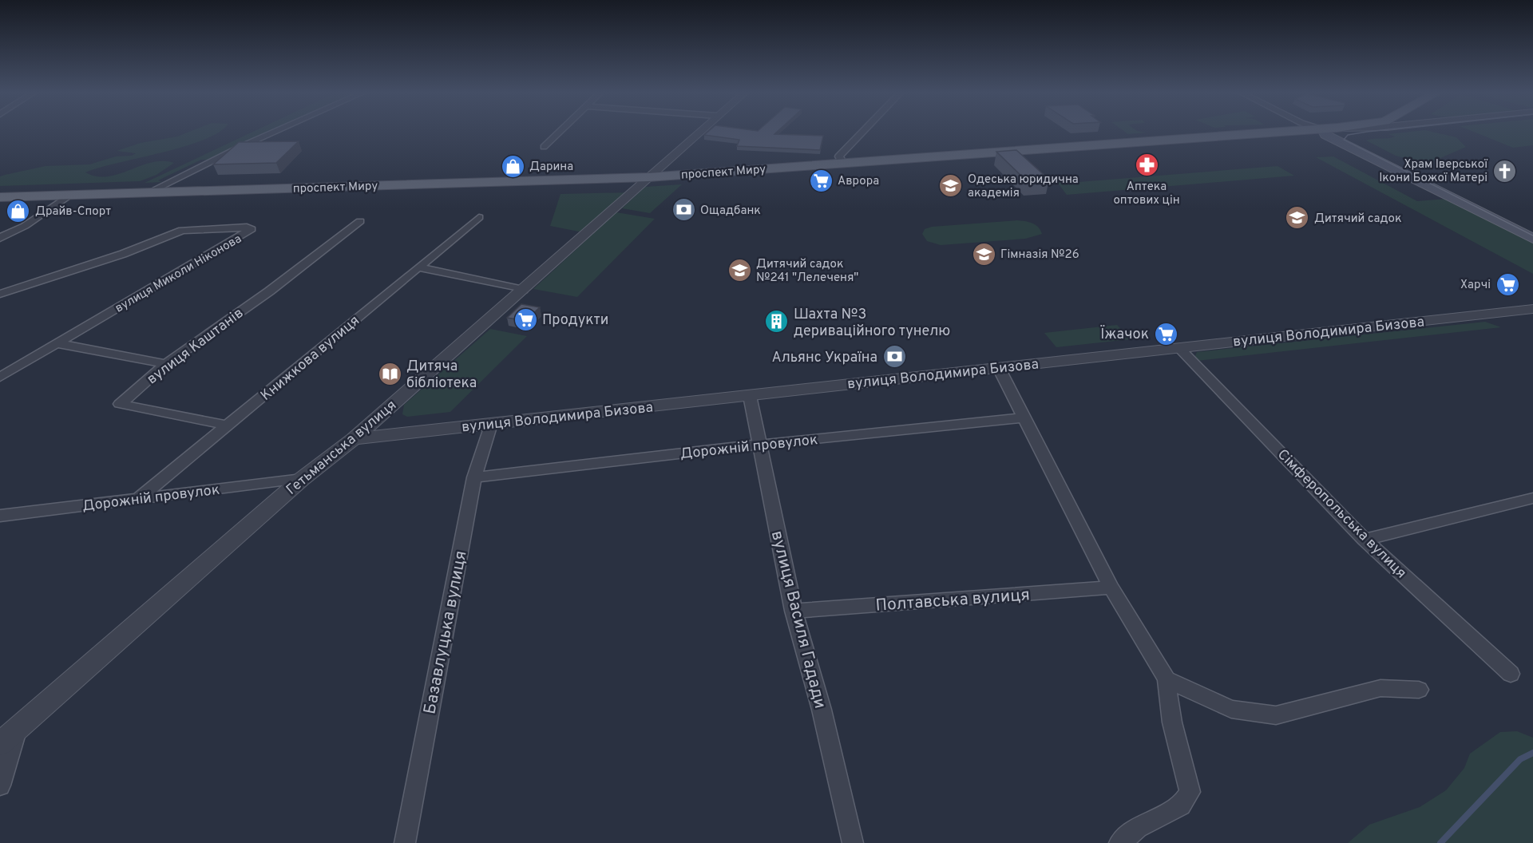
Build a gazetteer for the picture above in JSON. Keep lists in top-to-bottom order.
{
  "streets": {
    "main road": ["проспект Миру"],
    "street": [
      "вулиця Миколи Ніконова",
      "вулиця Володимира Бизова",
      "вулиця Каштанів",
      "Книжкова вулиця",
      "Дорожній провулок",
      "Гетьманська вулиця",
      "Сімферопольська вулиця",
      "Полтавська вулиця",
      "вулиця Василя Гадади",
      "Базавлуцька вулиця"
    ]
  },
  "crossings": [
    ["проспект Миру", "Гетьманська вулиця"],
    ["вулиця Володимира Бизова", "Гетьманська вулиця"],
    ["вулиця Володимира Бизова", "Сімферопольська вулиця"],
    ["вулиця Володимира Бизова", "вулиця Василя Гадади"],
    ["вулиця Володимира Бизова", "Базавлуцька вулиця"],
    ["вулиця Каштанів", "Книжкова вулиця"],
    ["Книжкова вулиця", "Дорожній провулок"],
    ["Дорожній провулок", "Гетьманська вулиця"],
    ["Дорожній провулок", "вулиця Василя Гадади"],
    ["Дорожній провулок", "Базавлуцька вулиця"],
    ["Полтавська вулиця", "вулиця Василя Гадади"]
  ],
  "places": {
    "pharmacy": ["Аптека оптових цін"],
    "shop": ["Дарина", "Драйв-Спорт"],
    "church": ["Храм Іверської Ікони Божої Матері"],
    "supermarket": [
      "Аврора",
      "Харчі",
      "Продукти",
      "Їжачок"
    ],
    "school or university": [
      "Одеська юридична академія",
      "Дитячий садок",
      "Гімназія №26",
      "Дитячий садок №241 \"Лелеченя\""
    ],
    "bank": ["Ощадбанк", "Альянс Україна"],
    "building": ["Шахта №3 дериваційного тунелю"],
    "library": ["Дитяча бібліотека"]
  }
}
